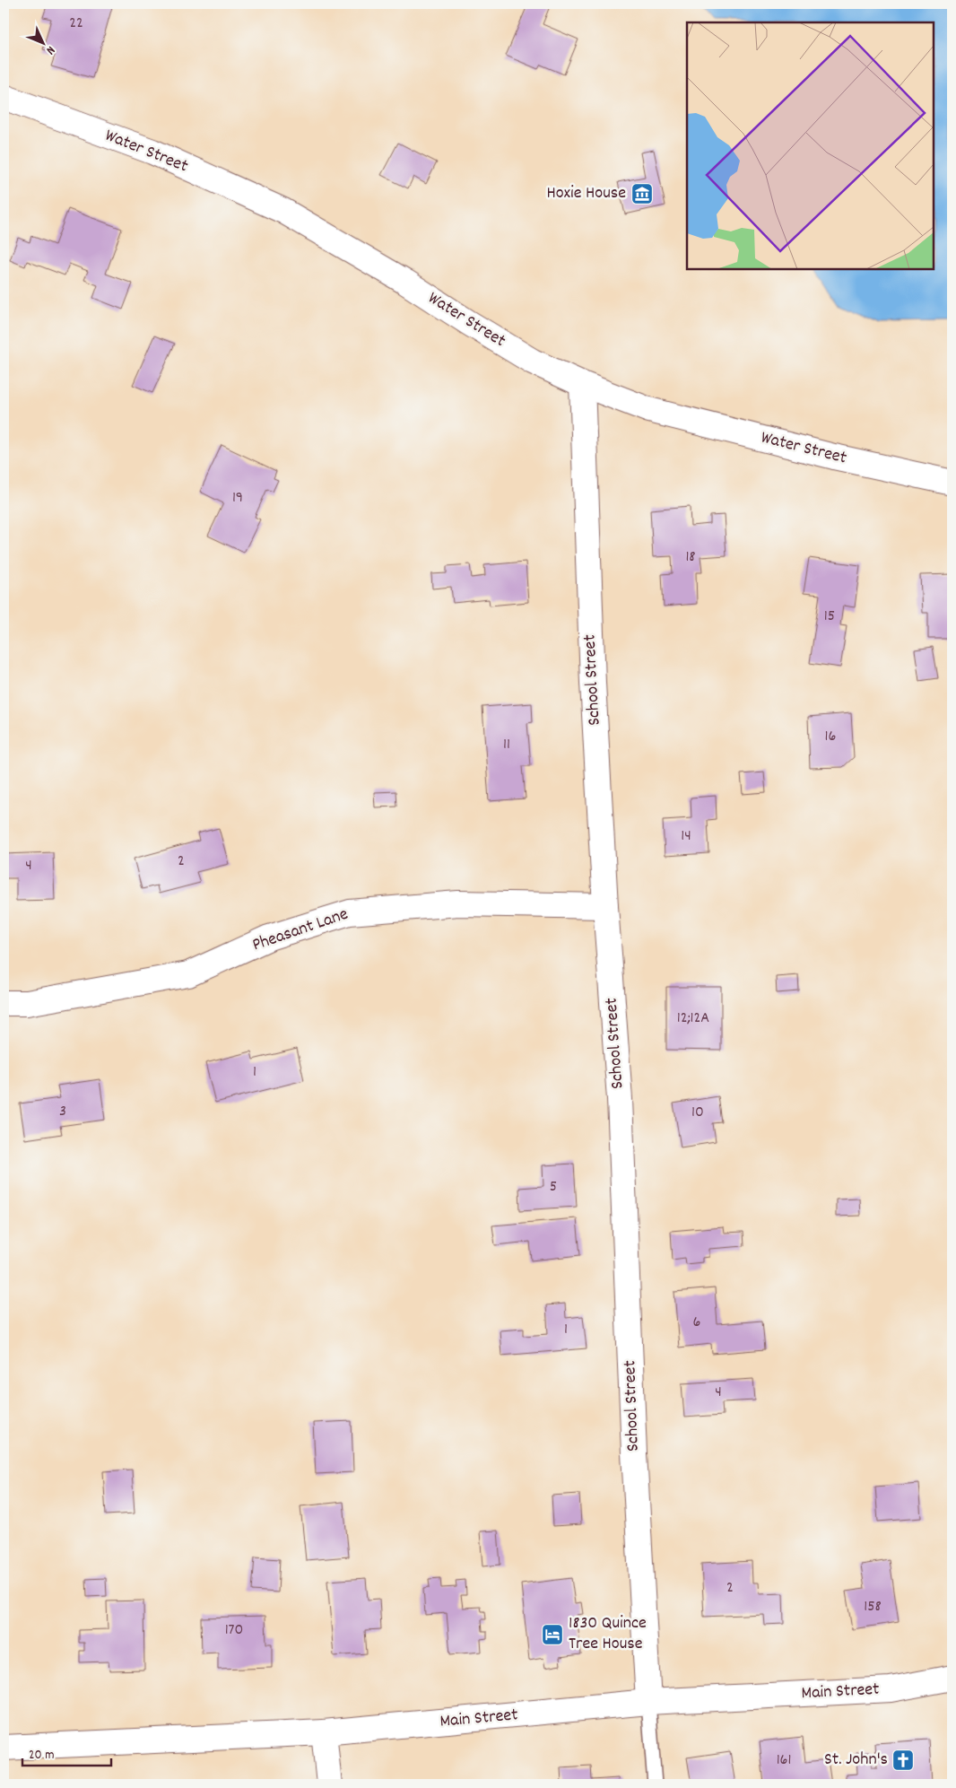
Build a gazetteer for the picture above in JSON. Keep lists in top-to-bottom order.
{
  "streets": {
    "street": [
      "Water Street",
      "School Street",
      "Pheasant Lane",
      "Main Street"
    ]
  },
  "crossings": [
    ["Water Street", "School Street"],
    ["School Street", "Pheasant Lane"],
    ["School Street", "Main Street"]
  ],
  "places": {
    "museum": ["Hoxie House"],
    "hotel": ["1830 Quince Tree House"],
    "church": ["St. John's"]
  },
  "house_numbers": [
    "22",
    "19",
    "18",
    "15",
    "16",
    "11",
    "14",
    "2",
    "4",
    "12;12A",
    "1",
    "3",
    "10",
    "5",
    "6",
    "1",
    "4",
    "2",
    "158",
    "170",
    "161"
  ],
  "scale_bar": "20 m",
  "north": "bottom right"
}
